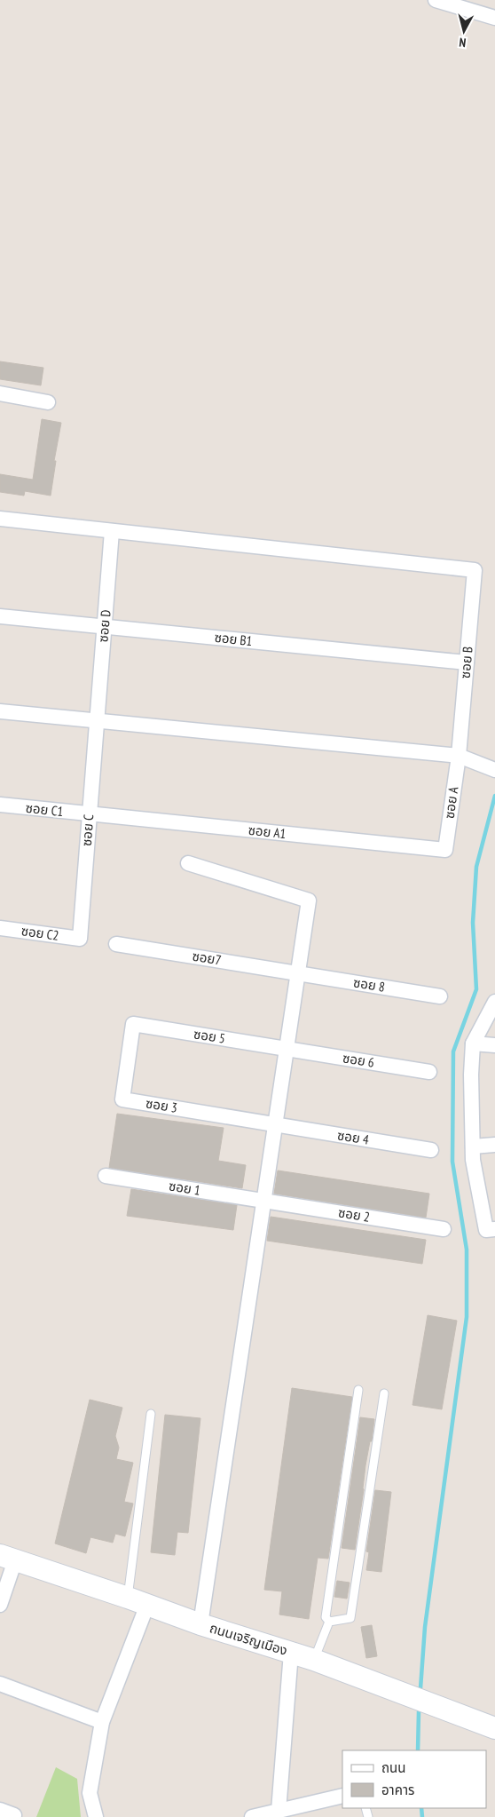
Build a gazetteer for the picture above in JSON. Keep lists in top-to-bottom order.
{
  "streets": {
    "main road": ["ถนนเจริญเมือง"],
    "street": [
      "ซอย D",
      "ซอย B1",
      "ซอย B",
      "ซอย A",
      "ซอย C1",
      "ซอย C",
      "ซอย A1",
      "ซอย C2",
      "ซอย7",
      "ซอย 8",
      "ซอย 5",
      "ซอย 6",
      "ซอย 3",
      "ซอย 4",
      "ซอย 1",
      "ซอย 2"
    ]
  },
  "crossings": [
    ["ซอย D", "ซอย B1"],
    ["ซอย D", "ซอย B"],
    ["ซอย D", "ซอย C"],
    ["ซอย B1", "ซอย B"],
    ["ซอย B", "ซอย A"],
    ["ซอย A", "ซอย A1"],
    ["ซอย C1", "ซอย C"],
    ["ซอย C1", "ซอย A1"],
    ["ซอย C", "ซอย A1"],
    ["ซอย C", "ซอย C2"],
    ["ซอย7", "ซอย 8"],
    ["ซอย 5", "ซอย 6"],
    ["ซอย 5", "ซอย 3"],
    ["ซอย 3", "ซอย 4"],
    ["ซอย 1", "ซอย 2"]
  ],
  "legend": ["ถนน", "อาคาร"],
  "north": "bottom"
}
